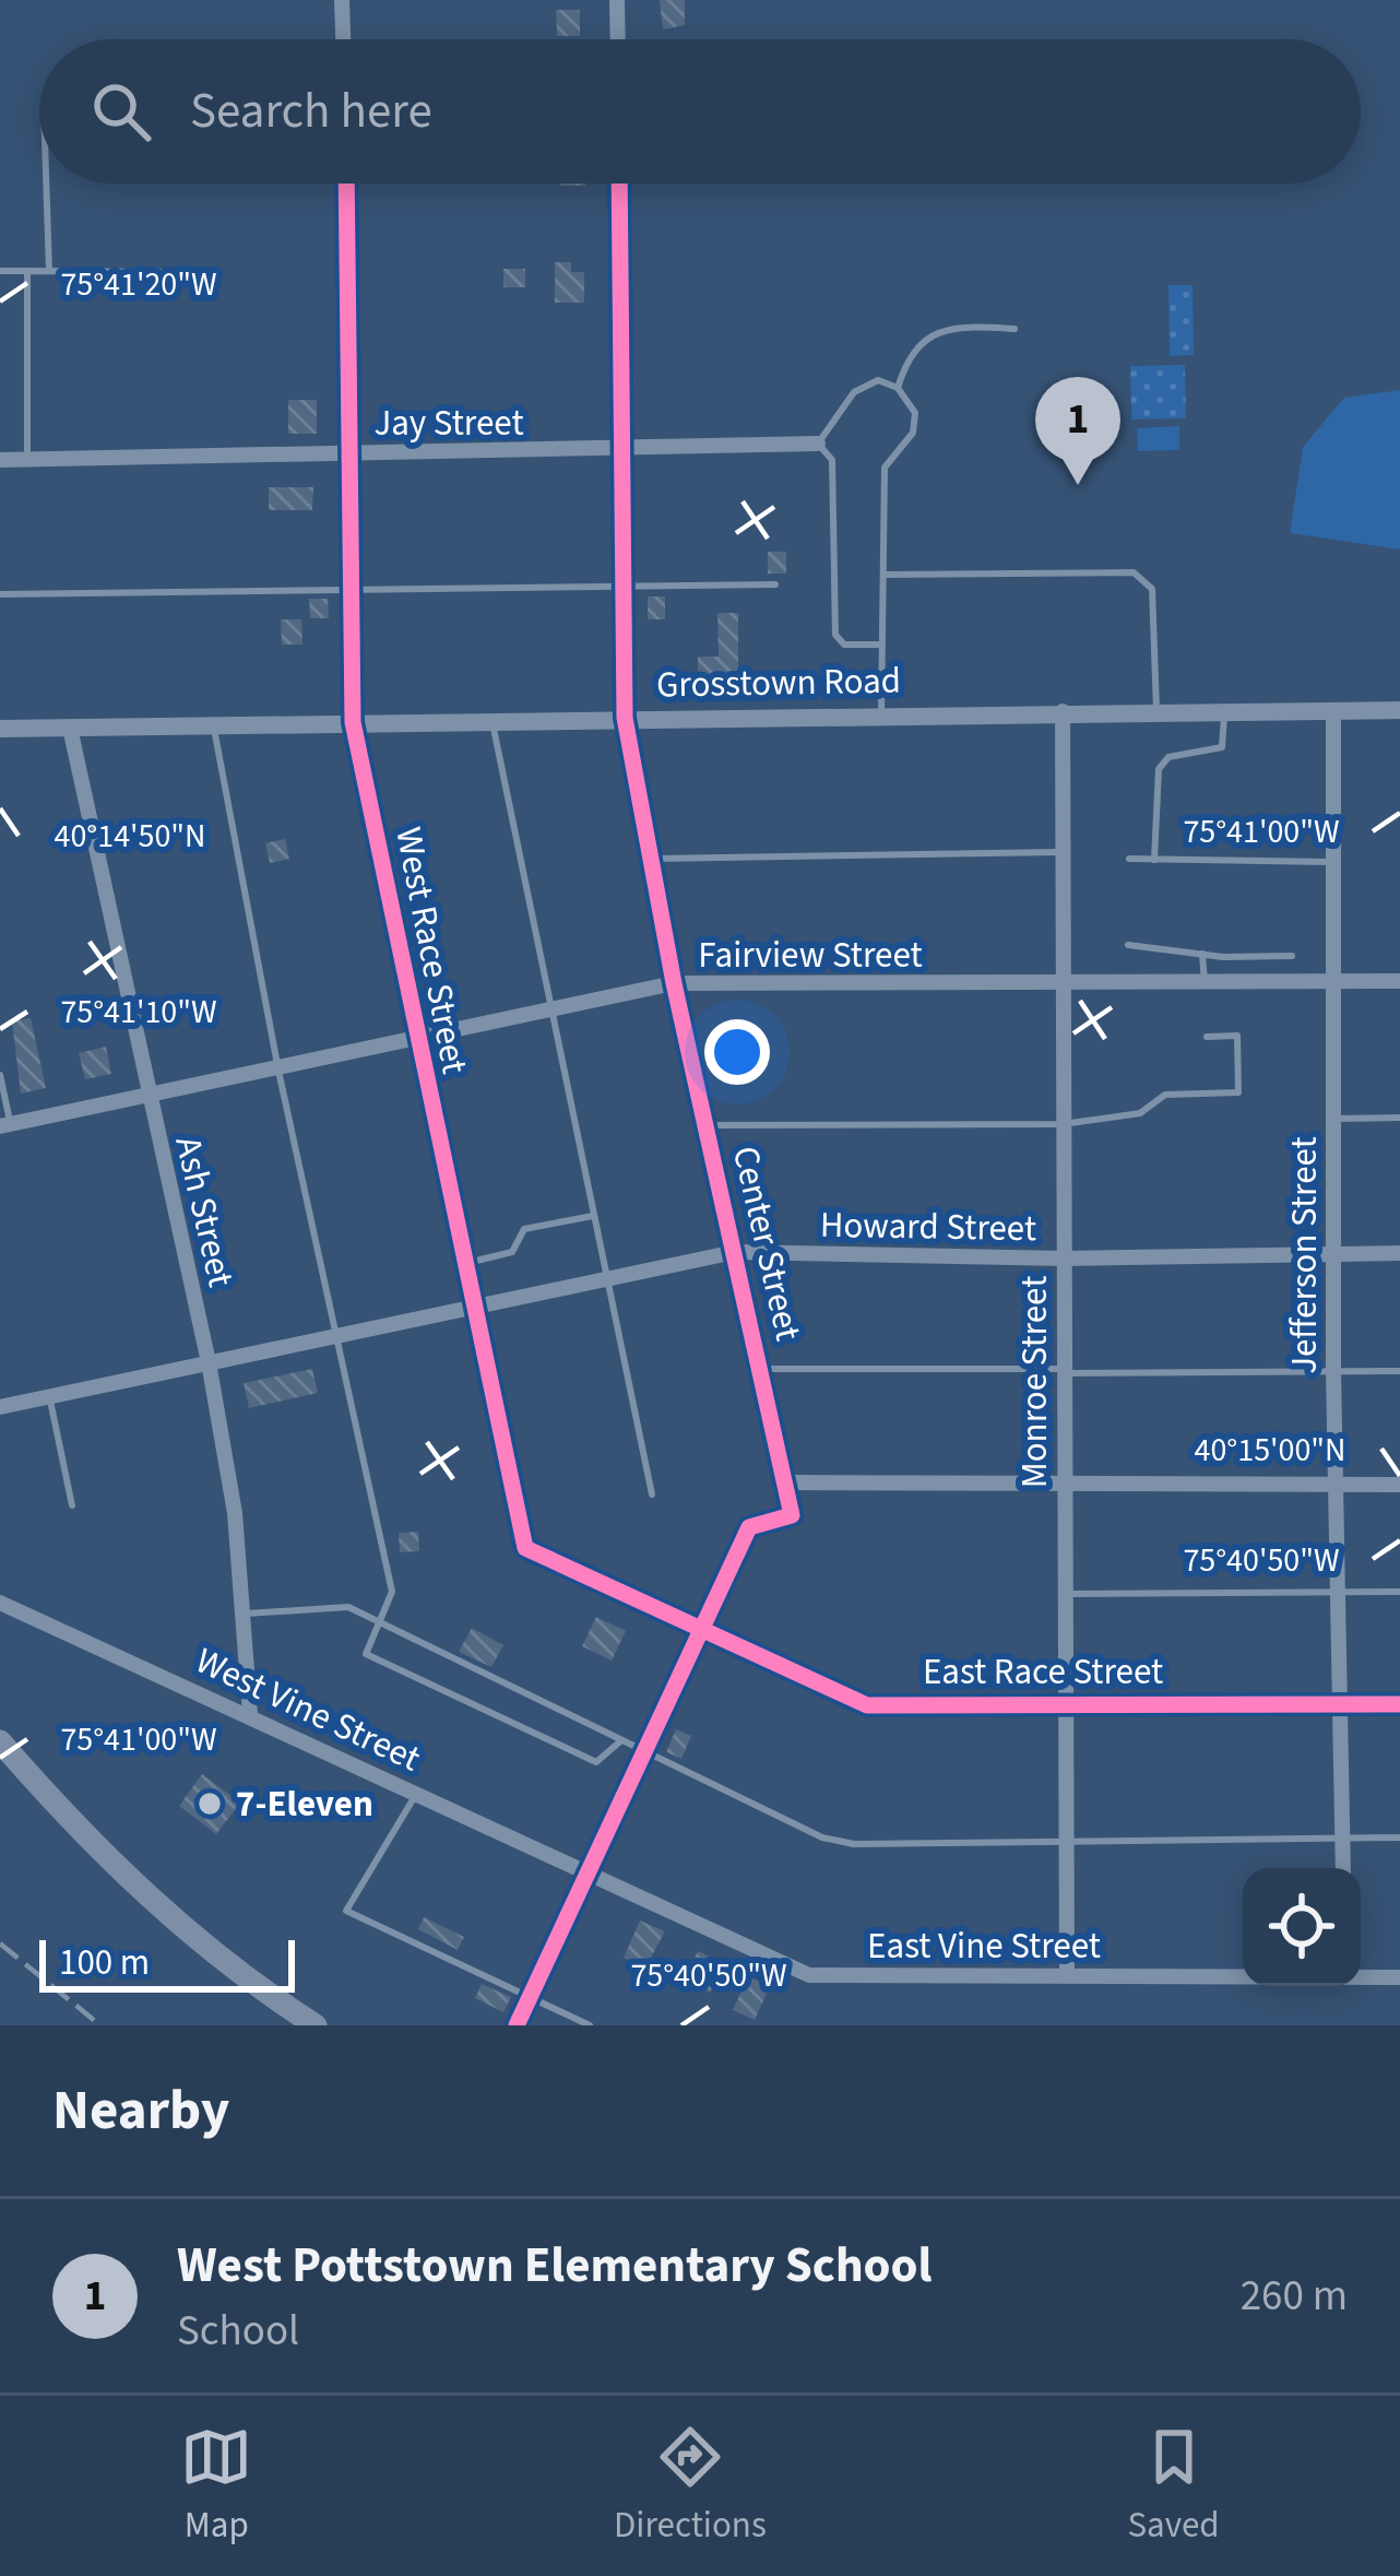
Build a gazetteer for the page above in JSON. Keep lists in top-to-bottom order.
{
  "streets": {
    "street": [
      "Jay Street",
      "Grosstown Road",
      "West Race Street",
      "Fairview Street",
      "Ash Street",
      "Howard Street",
      "Center Street",
      "Jefferson Street",
      "Monroe Street",
      "East Race Street",
      "West Vine Street",
      "East Vine Street"
    ]
  },
  "crossings": [
    ["Jay Street", "West Race Street"],
    ["Jay Street", "Center Street"],
    ["Grosstown Road", "West Race Street"],
    ["Grosstown Road", "Ash Street"],
    ["Grosstown Road", "Center Street"],
    ["Grosstown Road", "Jefferson Street"],
    ["Grosstown Road", "Monroe Street"],
    ["West Race Street", "Fairview Street"],
    ["West Race Street", "Howard Street"],
    ["West Race Street", "East Race Street"],
    ["Fairview Street", "Ash Street"],
    ["Fairview Street", "Center Street"],
    ["Fairview Street", "Jefferson Street"],
    ["Fairview Street", "Monroe Street"],
    ["Ash Street", "Howard Street"],
    ["Ash Street", "West Vine Street"],
    ["Howard Street", "Center Street"],
    ["Howard Street", "Jefferson Street"],
    ["Howard Street", "Monroe Street"],
    ["Jefferson Street", "East Race Street"],
    ["Monroe Street", "East Race Street"],
    ["Monroe Street", "East Vine Street"],
    ["West Vine Street", "East Vine Street"]
  ],
  "places": ["7-Eleven"],
  "scale_bar": "100 m",
  "page": {
    "search": "Search here",
    "pins": "1",
    "scale": "100 m",
    "heading": "Nearby",
    "list": [
      {
        "mark": "1",
        "name": "West Pottstown Elementary School",
        "note": "School",
        "value": "260 m"
      }
    ],
    "nav": ["Map", "Directions", "Saved"]
  },
  "coordinates": [
    "75°41'20\"W",
    "75°41'00\"W",
    "40°14'50\"N",
    "75°41'10\"W",
    "40°15'00\"N",
    "75°40'50\"W"
  ]
}
